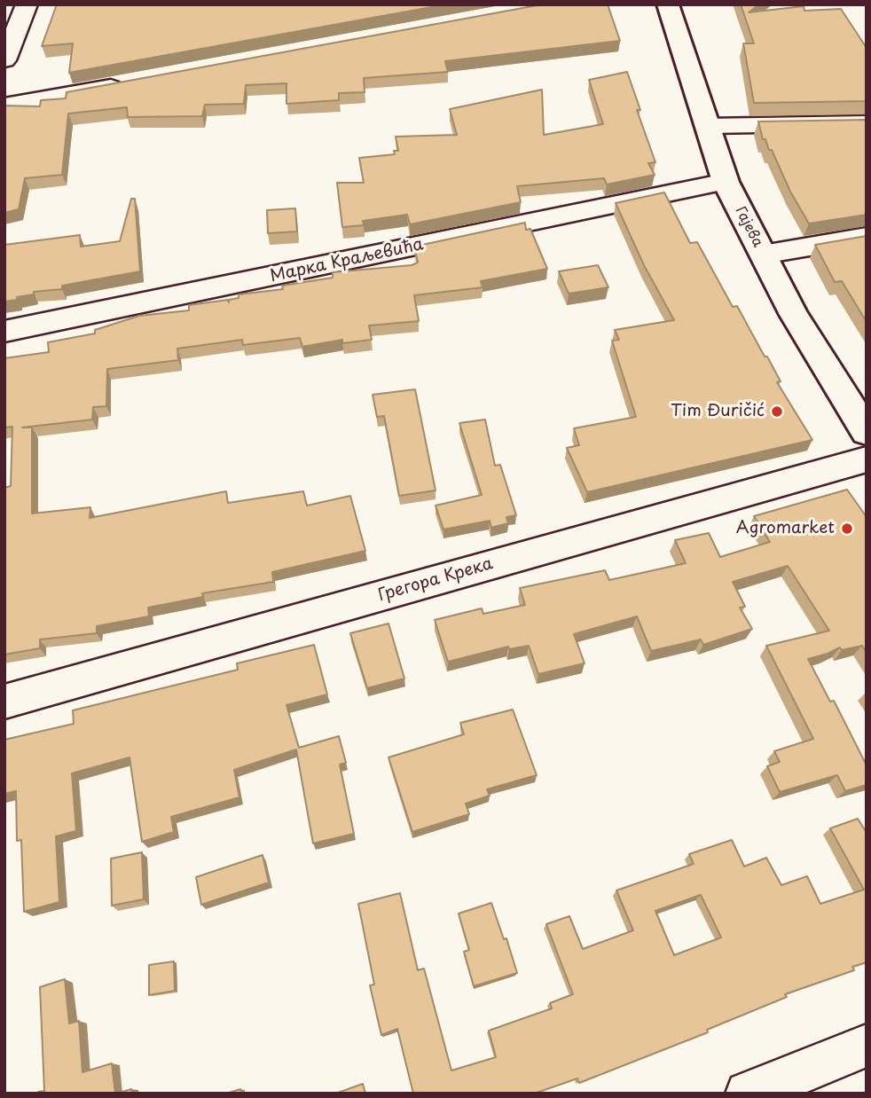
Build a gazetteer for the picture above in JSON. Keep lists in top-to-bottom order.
{
  "streets": {
    "street": ["Гајева", "Марка Краљевића", "Грегора Крека"]
  },
  "crossings": [
    ["Гајева", "Марка Краљевића"]
  ],
  "places": ["Tim Đuričić", "Agromarket"]
}
